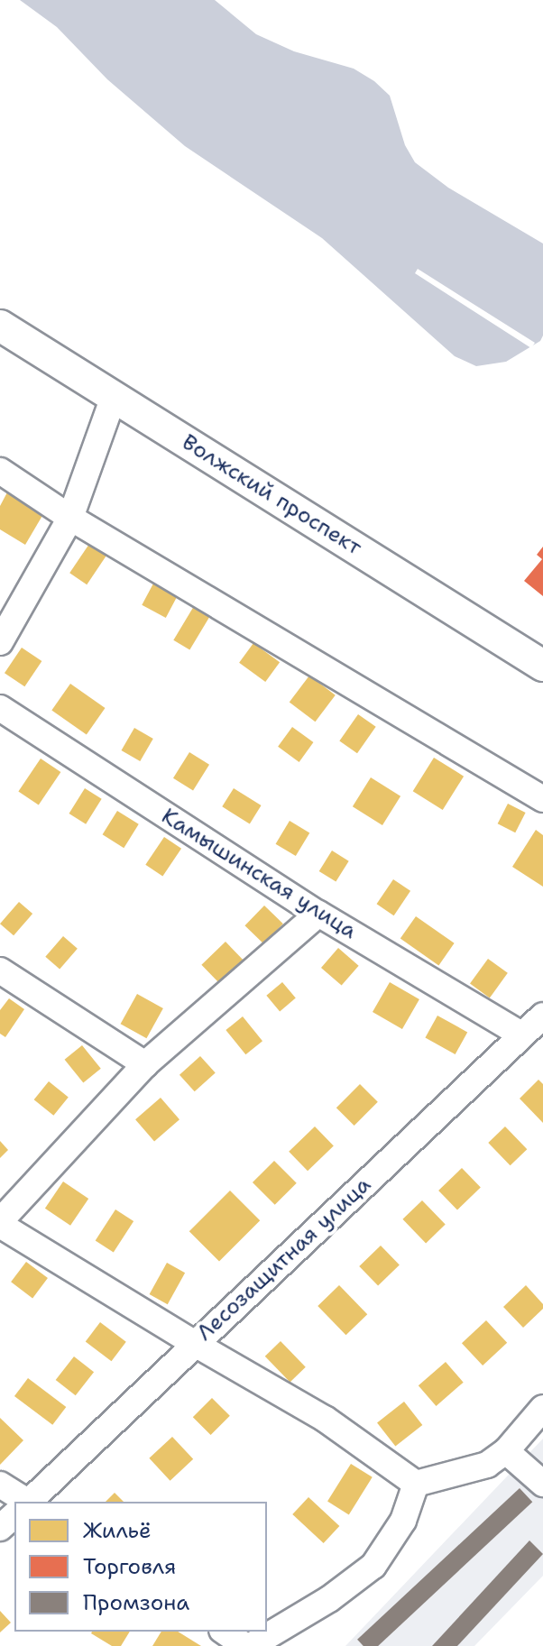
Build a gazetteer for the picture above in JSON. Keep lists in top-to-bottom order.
{
  "streets": {
    "main road": ["Волжский проспект"],
    "street": ["Камышинская улица", "Лесозащитная улица"]
  },
  "crossings": [
    ["Камышинская улица", "Лесозащитная улица"]
  ],
  "legend": ["Жильё", "Торговля", "Промзона"]
}
